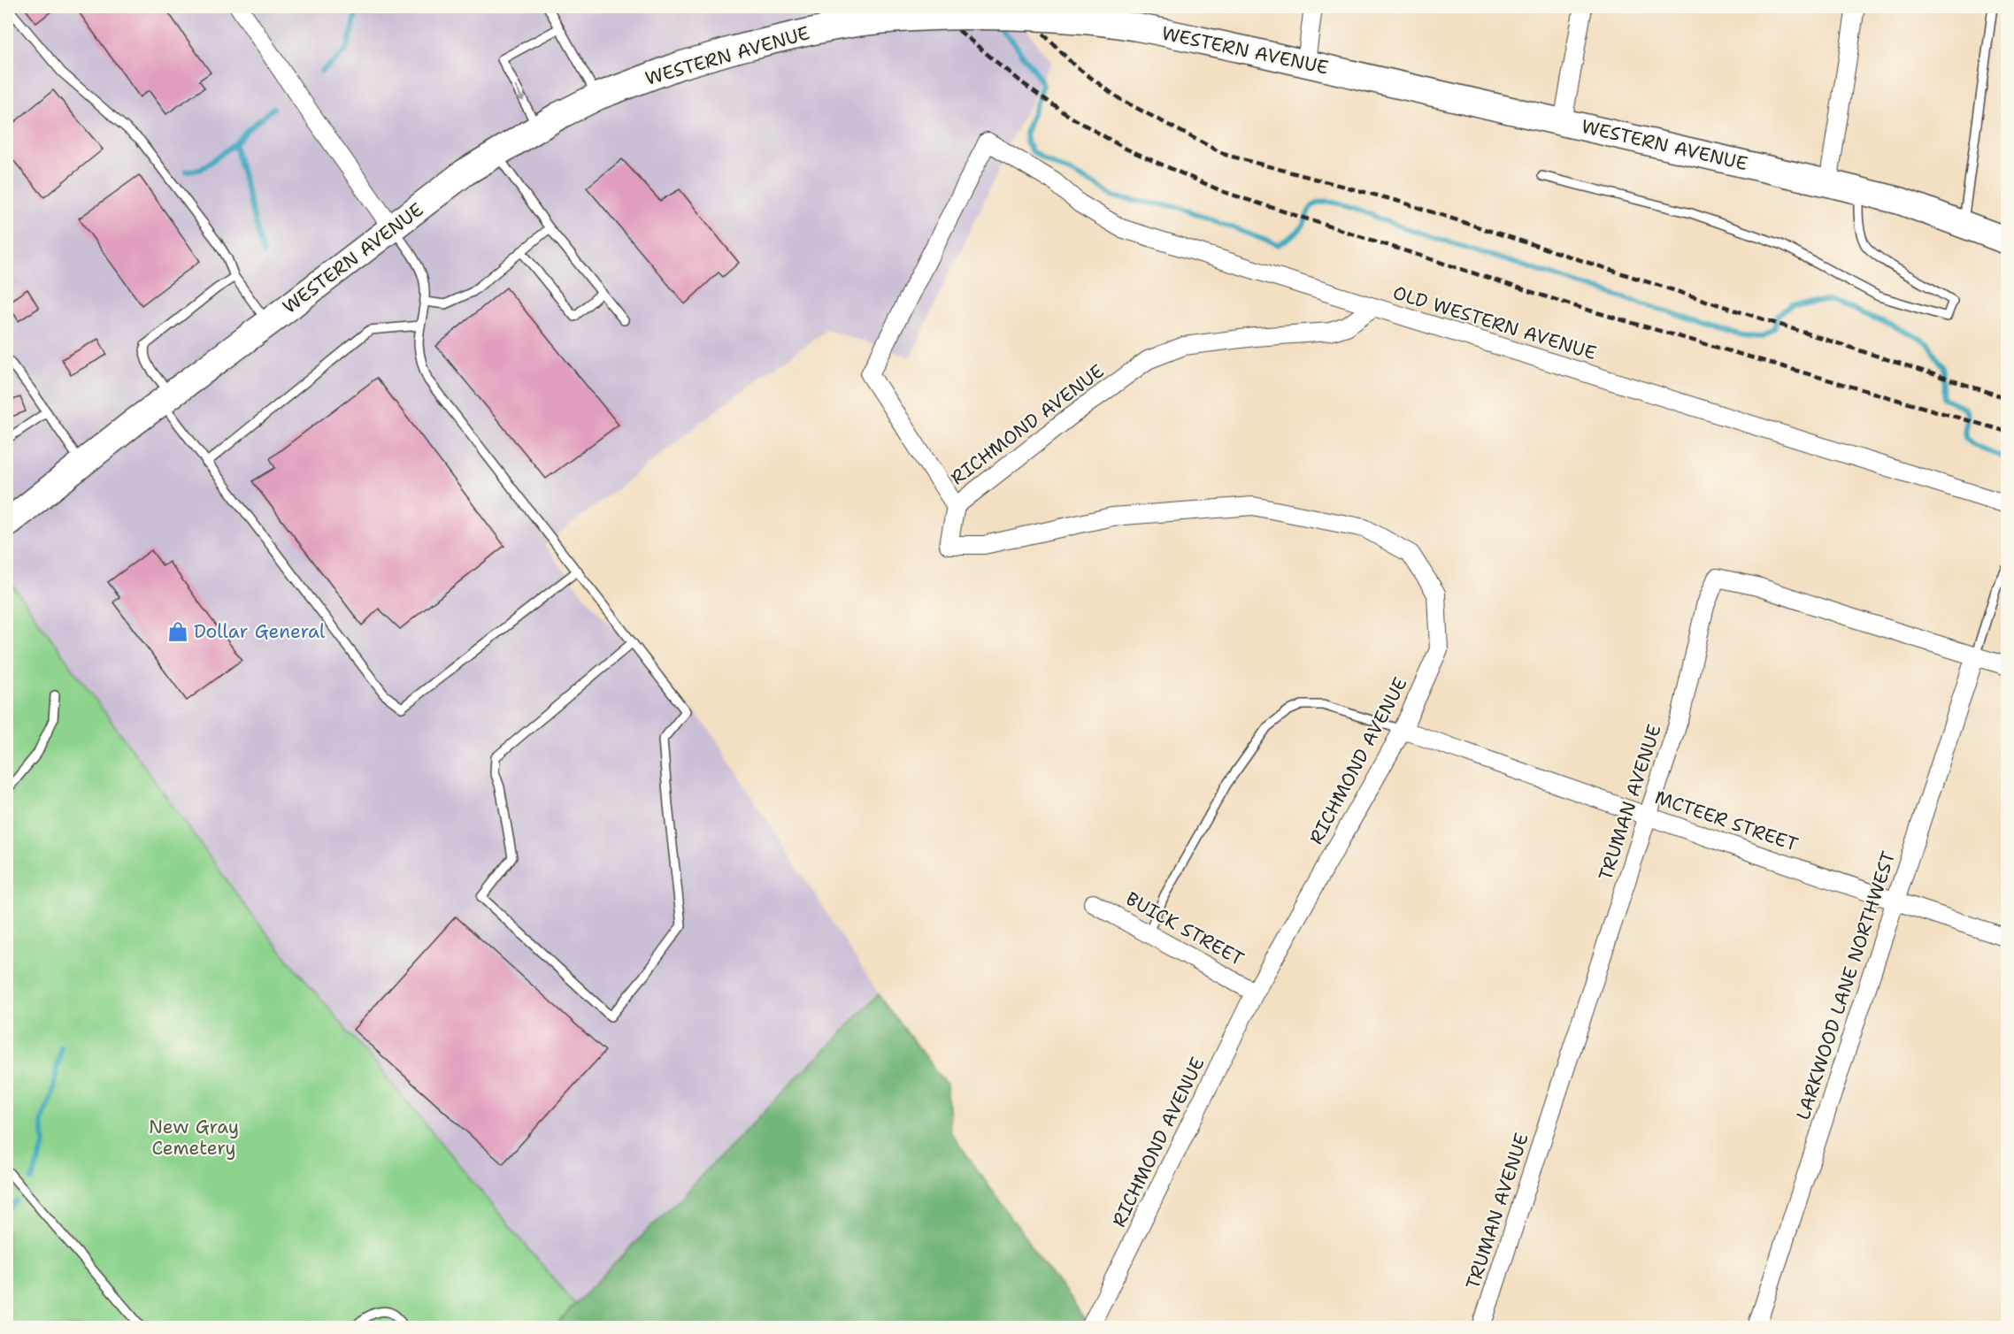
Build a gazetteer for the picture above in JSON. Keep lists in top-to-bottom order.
{
  "streets": {
    "main road": ["WESTERN AVENUE"],
    "street": [
      "OLD WESTERN AVENUE",
      "RICHMOND AVENUE",
      "TRUMAN AVENUE",
      "MCTEER STREET",
      "BUICK STREET",
      "LARKWOOD LANE NORTHWEST"
    ]
  },
  "crossings": [
    ["OLD WESTERN AVENUE", "RICHMOND AVENUE"],
    ["RICHMOND AVENUE", "MCTEER STREET"],
    ["RICHMOND AVENUE", "BUICK STREET"],
    ["TRUMAN AVENUE", "MCTEER STREET"],
    ["TRUMAN AVENUE", "LARKWOOD LANE NORTHWEST"],
    ["MCTEER STREET", "LARKWOOD LANE NORTHWEST"]
  ],
  "parks": ["New Gray Cemetery"],
  "places": {
    "shop": ["Dollar General"]
  }
}
